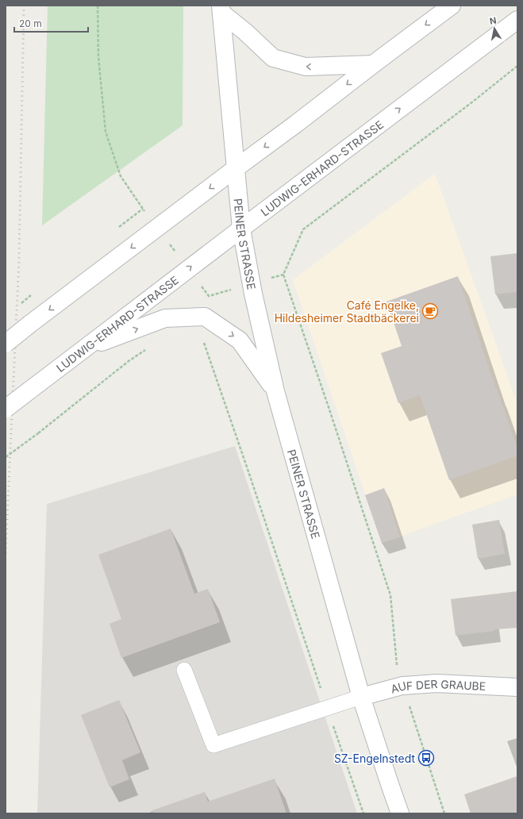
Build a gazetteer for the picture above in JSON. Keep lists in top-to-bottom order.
{
  "streets": {
    "main road": ["LUDWIG-ERHARD-STRASSE", "PEINER STRASSE", "AUF DER GRAUBE"]
  },
  "crossings": [
    ["LUDWIG-ERHARD-STRASSE", "PEINER STRASSE"],
    ["PEINER STRASSE", "AUF DER GRAUBE"]
  ],
  "places": {
    "cafe": ["Café Engelke, Hildesheimer Stadtbäckerei"],
    "bus stop": ["SZ-Engelnstedt"]
  },
  "scale_bar": "20 m",
  "north": "top"
}
